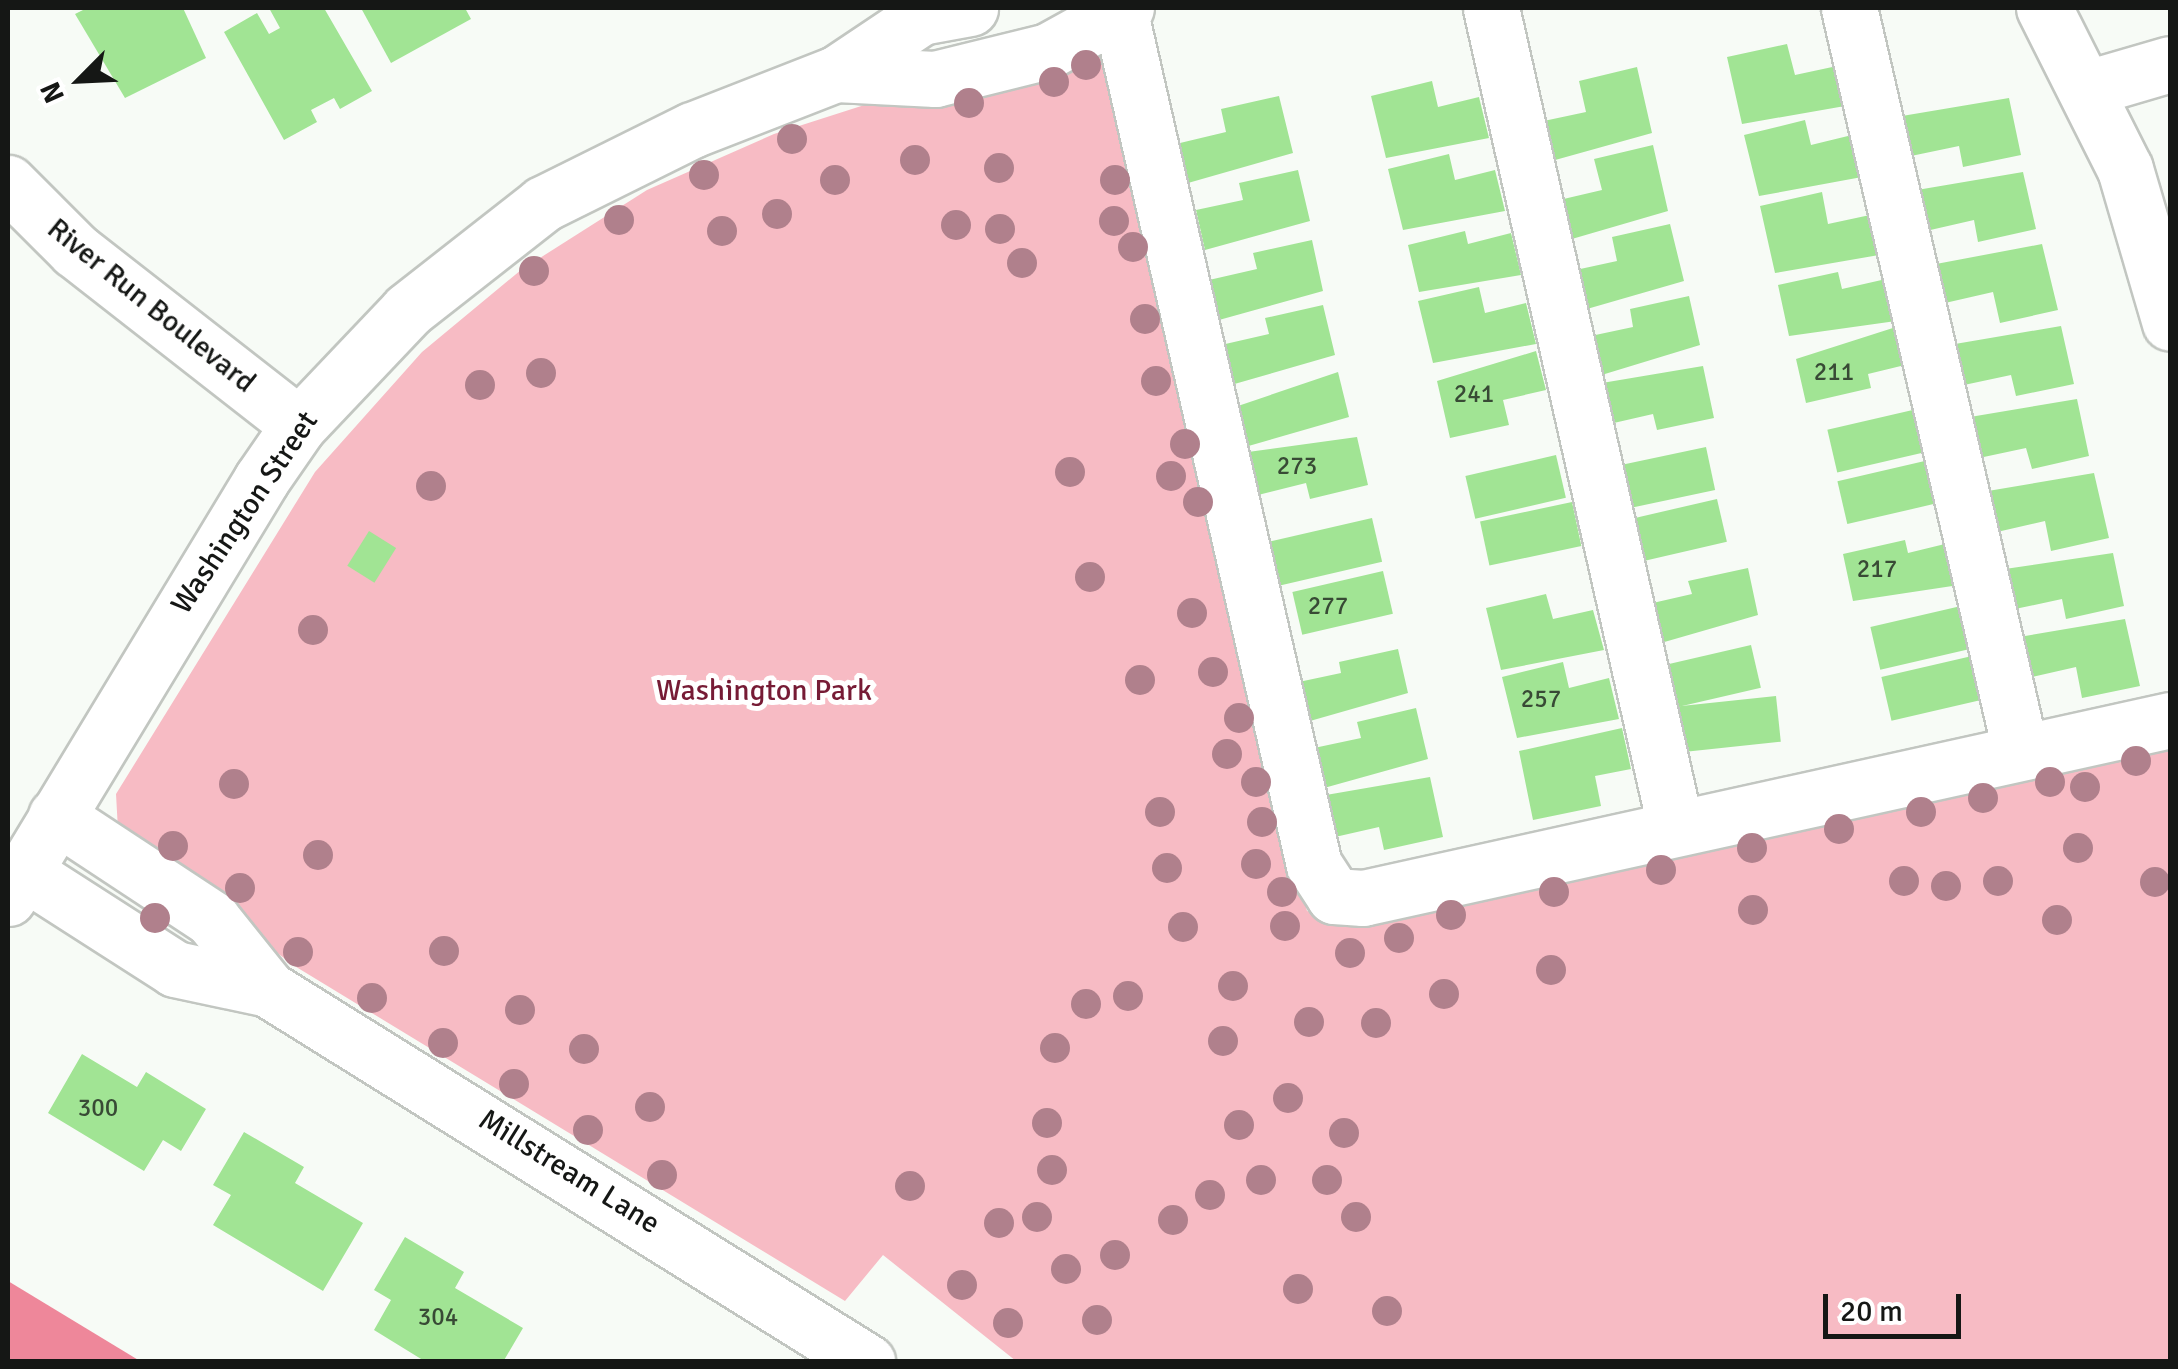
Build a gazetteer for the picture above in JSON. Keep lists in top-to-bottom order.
{
  "streets": {
    "street": ["River Run Boulevard", "Washington Street", "Millstream Lane"]
  },
  "crossings": [
    ["River Run Boulevard", "Washington Street"],
    ["Washington Street", "Millstream Lane"]
  ],
  "parks": ["Washington Park"],
  "house_numbers": [
    "211",
    "241",
    "273",
    "217",
    "277",
    "257",
    "300",
    "304"
  ],
  "scale_bar": "20 m",
  "north": "bottom left"
}
